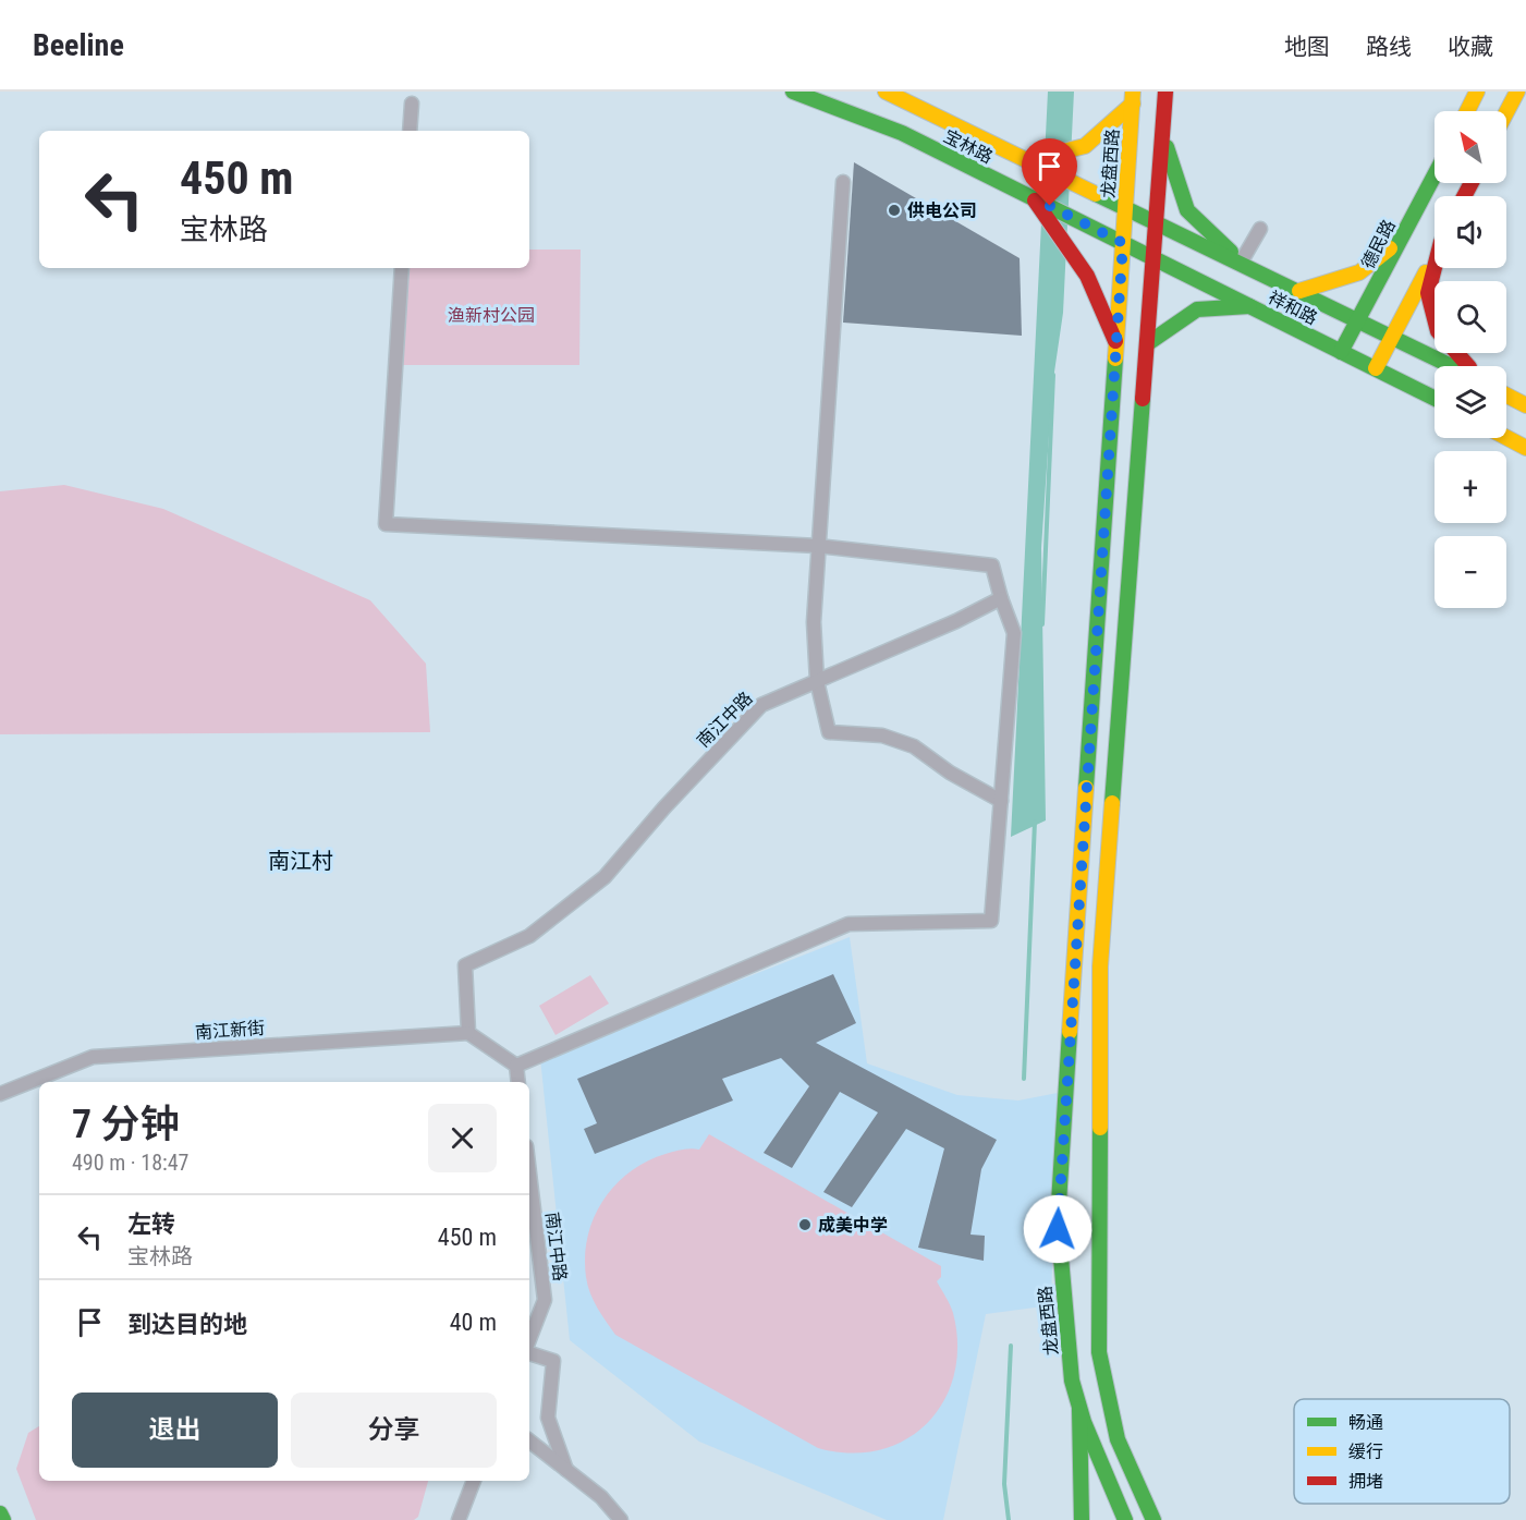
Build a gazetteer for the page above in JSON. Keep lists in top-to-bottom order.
{
  "streets": {
    "main road": [
      "宝林路",
      "龙盘西路",
      "德民路",
      "祥和路"
    ],
    "street": ["南江中路", "南江新街"]
  },
  "crossings": [
    ["宝林路", "龙盘西路"],
    ["宝林路", "德民路"],
    ["宝林路", "祥和路"],
    ["龙盘西路", "祥和路"],
    ["德民路", "祥和路"],
    ["南江中路", "南江新街"]
  ],
  "districts": ["南江村"],
  "parks": ["渔新村公园"],
  "places": ["供电公司", "成美中学"],
  "legend": ["畅通", "缓行", "拥堵"],
  "north": "top left",
  "page": {
    "header": "Beeline",
    "nav": ["地图", "路线", "收藏"],
    "map_buttons": ["+", "−"],
    "turn": ["450 m", "宝林路"],
    "heading": ["7 分钟", "490 m · 18:47"],
    "list": [
      {
        "name": "左转",
        "note": "宝林路",
        "value": "450 m"
      },
      {
        "name": "到达目的地",
        "value": "40 m"
      }
    ],
    "buttons": ["退出", "分享"]
  }
}
